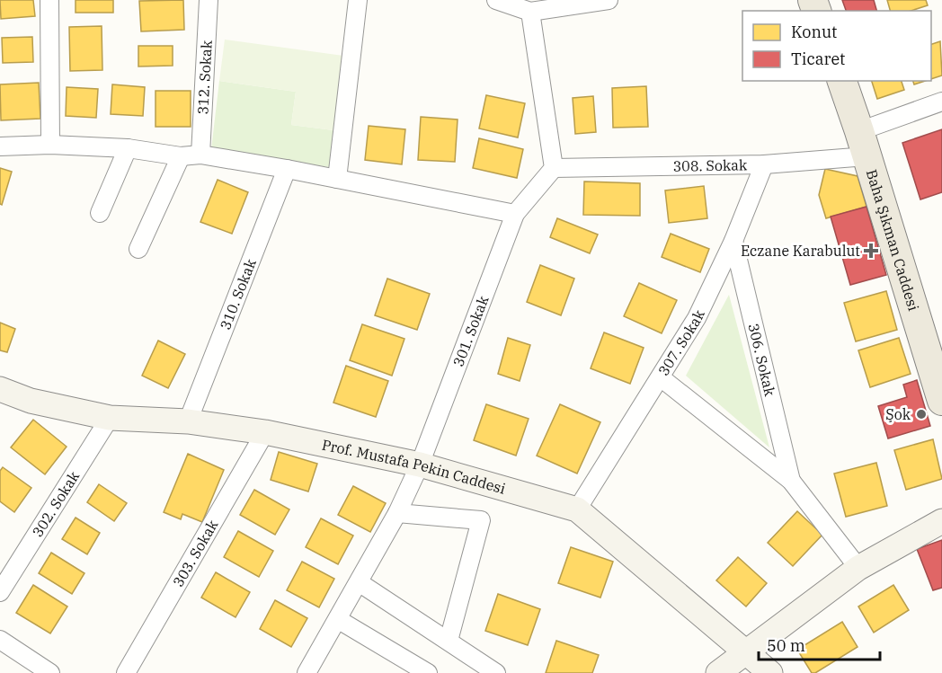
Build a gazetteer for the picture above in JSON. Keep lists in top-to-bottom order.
{
  "streets": {
    "main road": ["Baha Şıkman Caddesi", "Prof. Mustafa Pekin Caddesi"],
    "street": [
      "312. Sokak",
      "308. Sokak",
      "310. Sokak",
      "301. Sokak",
      "307. Sokak",
      "306. Sokak",
      "302. Sokak",
      "303. Sokak"
    ]
  },
  "crossings": [
    ["308. Sokak", "Baha Şıkman Caddesi"],
    ["308. Sokak", "301. Sokak"],
    ["308. Sokak", "307. Sokak"],
    ["310. Sokak", "Prof. Mustafa Pekin Caddesi"],
    ["301. Sokak", "Prof. Mustafa Pekin Caddesi"],
    ["307. Sokak", "306. Sokak"],
    ["307. Sokak", "Prof. Mustafa Pekin Caddesi"],
    ["Prof. Mustafa Pekin Caddesi", "302. Sokak"],
    ["Prof. Mustafa Pekin Caddesi", "303. Sokak"]
  ],
  "places": {
    "health": ["Eczane Karabulut"],
    "other": ["Şok"]
  },
  "legend": ["Konut", "Ticaret"],
  "scale_bar": "50 m"
}
